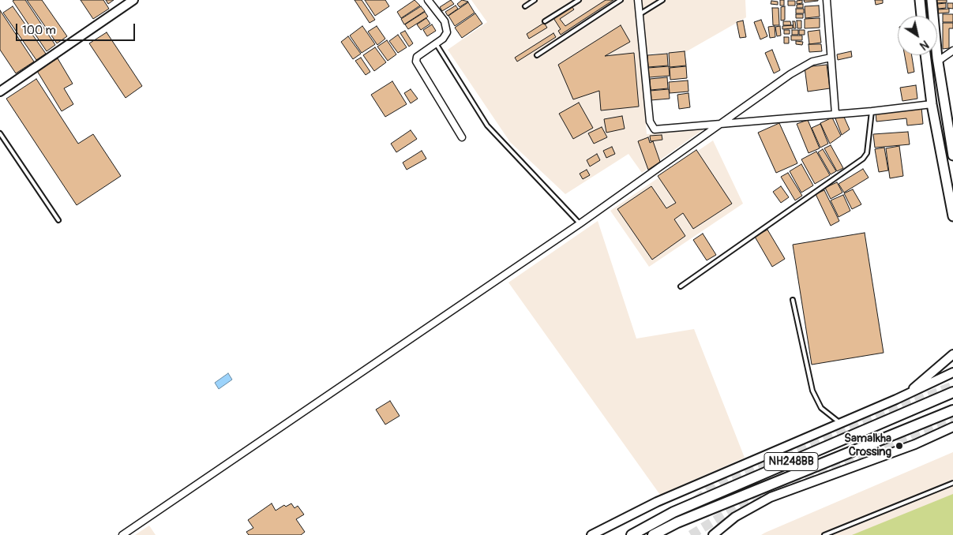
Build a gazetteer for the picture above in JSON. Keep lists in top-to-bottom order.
{
  "streets": {
    "highway": ["NH248BB"]
  },
  "places": ["Samalkha Crossing"],
  "scale_bar": "100 m",
  "north": "bottom right"
}
